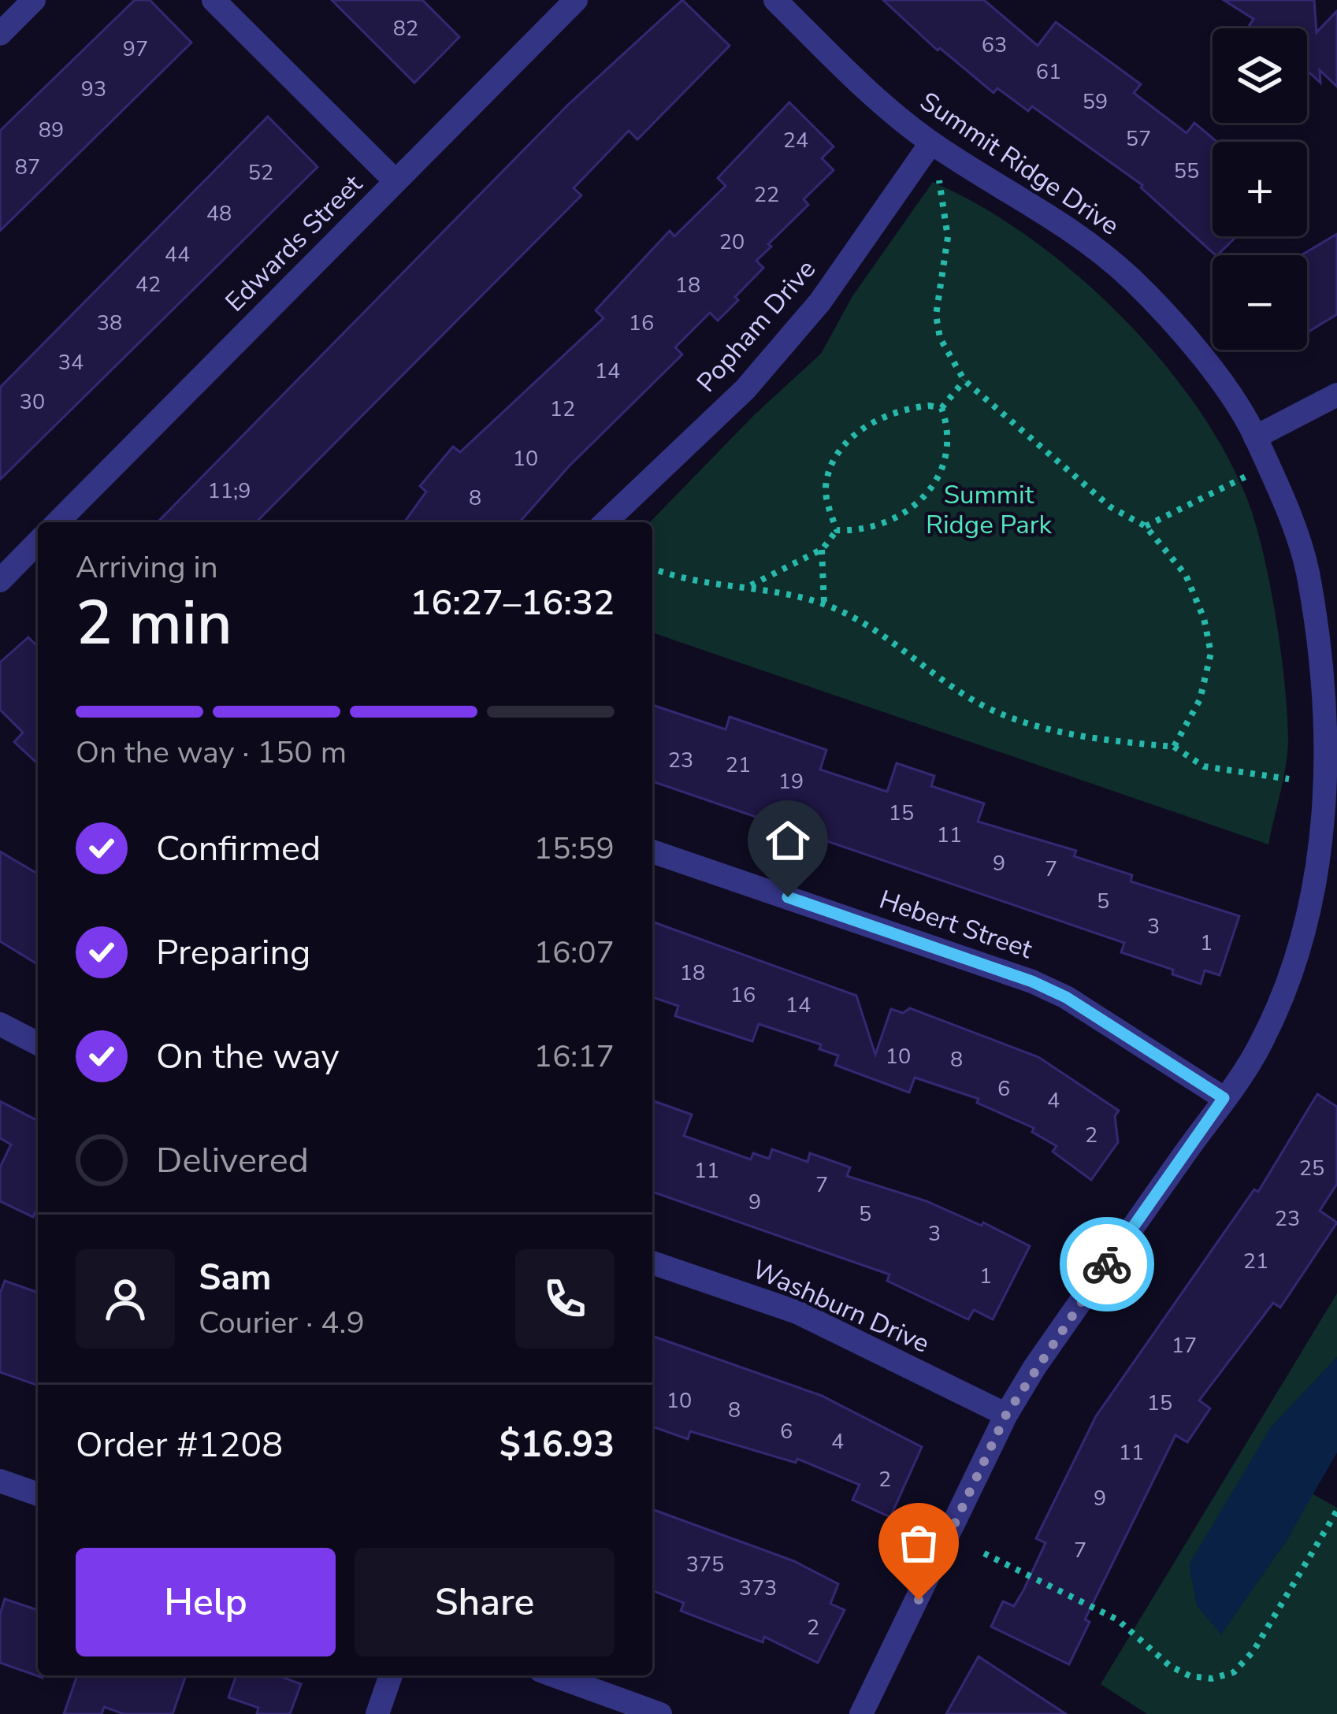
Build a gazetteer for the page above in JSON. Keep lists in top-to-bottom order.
{
  "streets": {
    "street": [
      "Summit Ridge Drive",
      "Edwards Street",
      "Popham Drive",
      "Hebert Street",
      "Washburn Drive"
    ]
  },
  "crossings": [
    ["Summit Ridge Drive", "Popham Drive"],
    ["Summit Ridge Drive", "Hebert Street"],
    ["Summit Ridge Drive", "Washburn Drive"]
  ],
  "parks": ["Summit Ridge Park"],
  "house_numbers": [
    "82",
    "63",
    "97",
    "61",
    "93",
    "59",
    "89",
    "57",
    "24",
    "87",
    "55",
    "52",
    "22",
    "48",
    "20",
    "44",
    "42",
    "18",
    "38",
    "16",
    "34",
    "14",
    "30",
    "12",
    "10",
    "11;9",
    "8",
    "23",
    "21",
    "19",
    "15",
    "11",
    "9",
    "7",
    "5",
    "3",
    "1",
    "18",
    "16",
    "14",
    "10",
    "8",
    "6",
    "4",
    "2",
    "25",
    "11",
    "7",
    "9",
    "5",
    "23",
    "3",
    "21",
    "1",
    "17",
    "10",
    "15",
    "8",
    "6",
    "4",
    "11",
    "2",
    "9",
    "7",
    "375",
    "373",
    "2"
  ],
  "page": {
    "map_buttons": ["+", "−"],
    "heading": ["2 min", "Arriving in", "16:27–16:32"],
    "panel": [
      "Sam",
      "Courier · 4.9",
      "Order #1208",
      "$16.93"
    ],
    "bar": "On the way · 150 m",
    "list": [
      ["Confirmed", "15:59"],
      ["Preparing", "16:07"],
      ["On the way", "16:17"],
      "Delivered"
    ],
    "buttons": ["Help", "Share"]
  }
}
